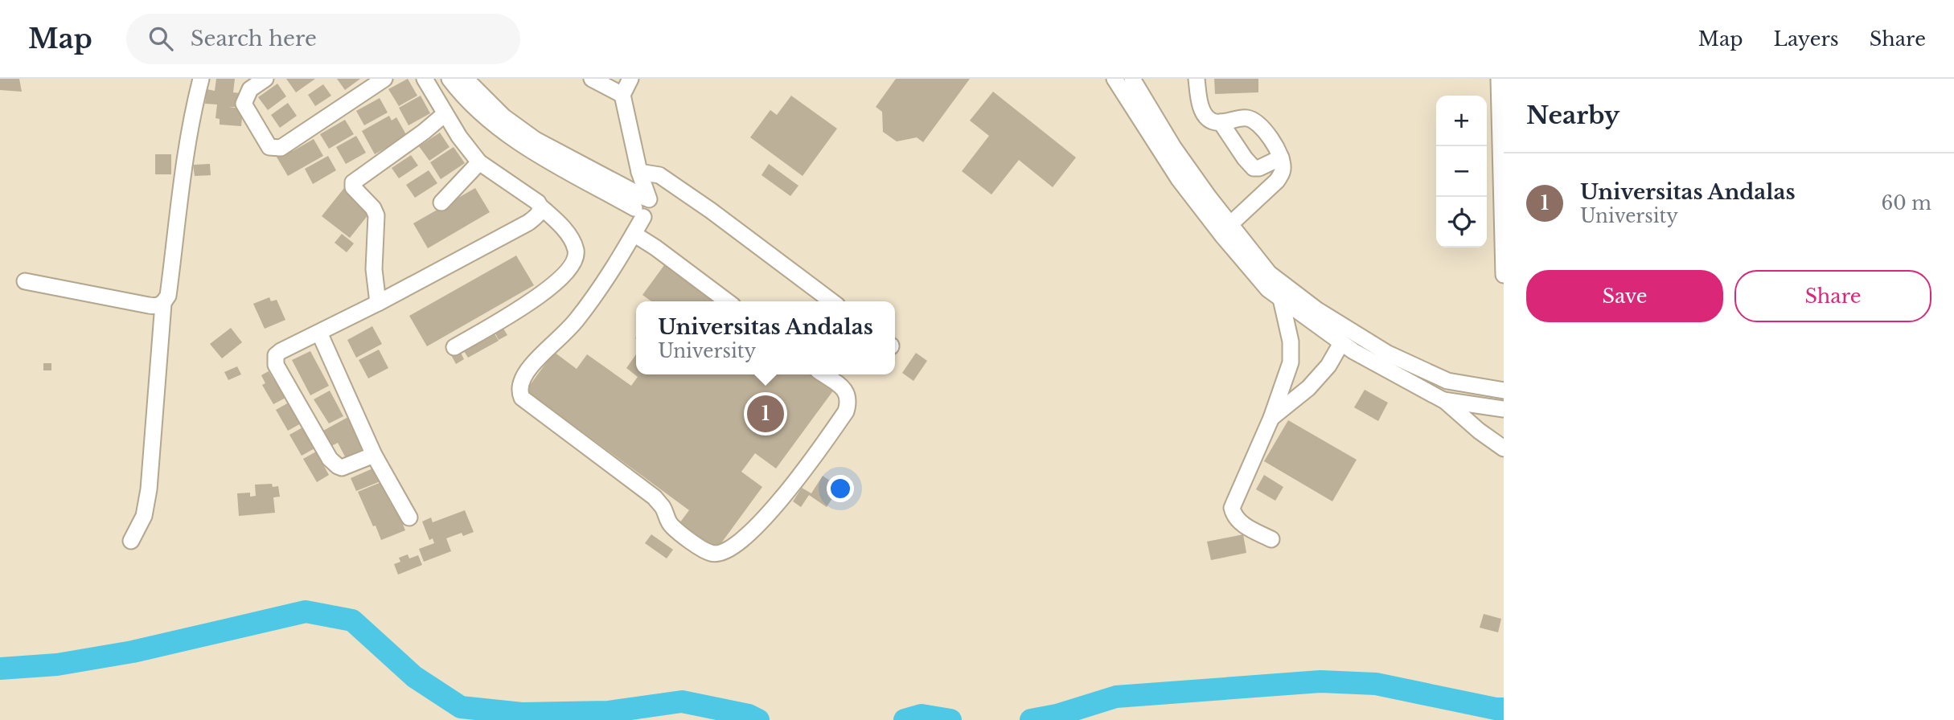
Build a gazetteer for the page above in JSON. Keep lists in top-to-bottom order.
{
  "page": {
    "header": "Map",
    "search": "Search here",
    "nav": ["Map", "Layers", "Share"],
    "heading": "Nearby",
    "map_buttons": ["+", "−"],
    "list": [
      {
        "mark": "1",
        "name": "Universitas Andalas",
        "note": "University",
        "value": "60 m"
      }
    ],
    "buttons": ["Save", "Share"],
    "popup": ["Universitas Andalas", "University"],
    "pins": "1"
  }
}
